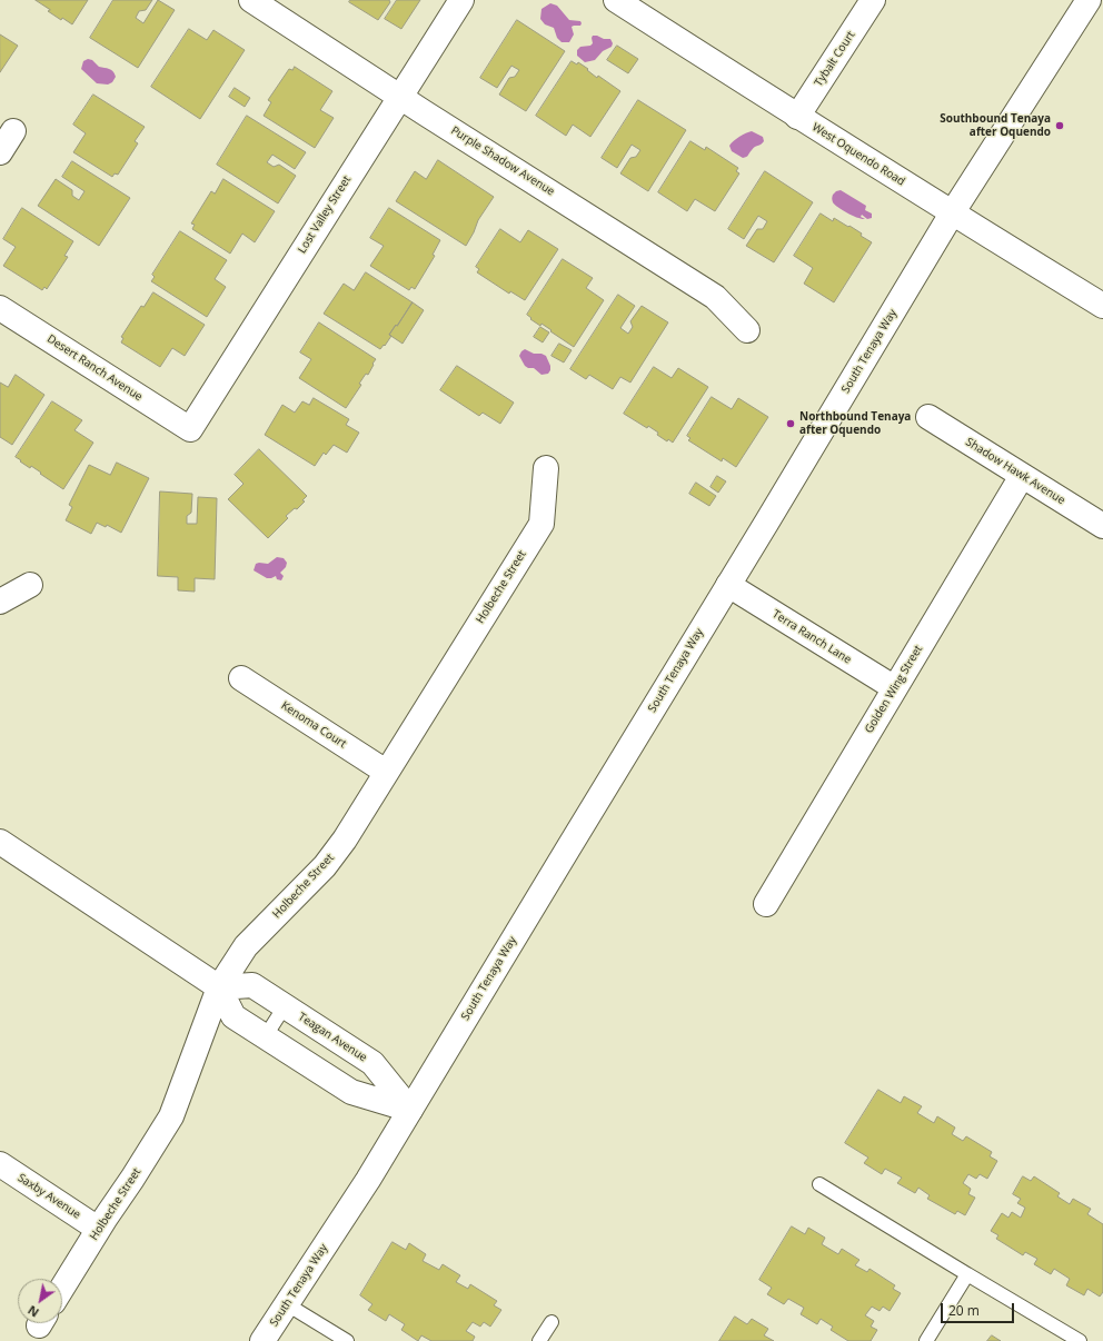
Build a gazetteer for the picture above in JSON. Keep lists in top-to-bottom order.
{
  "streets": {
    "street": [
      "Tybalt Court",
      "West Oquendo Road",
      "Purple Shadow Avenue",
      "Lost Valley Street",
      "South Tenaya Way",
      "Desert Ranch Avenue",
      "Shadow Hawk Avenue",
      "Holbeche Street",
      "Terra Ranch Lane",
      "Golden Wing Street",
      "Kenoma Court",
      "Teagan Avenue",
      "Saxby Avenue"
    ]
  },
  "crossings": [
    ["Tybalt Court", "West Oquendo Road"],
    ["West Oquendo Road", "South Tenaya Way"],
    ["Purple Shadow Avenue", "Lost Valley Street"],
    ["Lost Valley Street", "Desert Ranch Avenue"],
    ["South Tenaya Way", "Terra Ranch Lane"],
    ["South Tenaya Way", "Teagan Avenue"],
    ["Shadow Hawk Avenue", "Golden Wing Street"],
    ["Holbeche Street", "Kenoma Court"],
    ["Holbeche Street", "Teagan Avenue"],
    ["Holbeche Street", "Saxby Avenue"],
    ["Terra Ranch Lane", "Golden Wing Street"]
  ],
  "places": ["Southbound Tenaya after Oquendo", "Northbound Tenaya after Oquendo"],
  "scale_bar": "20 m",
  "north": "bottom left"
}
